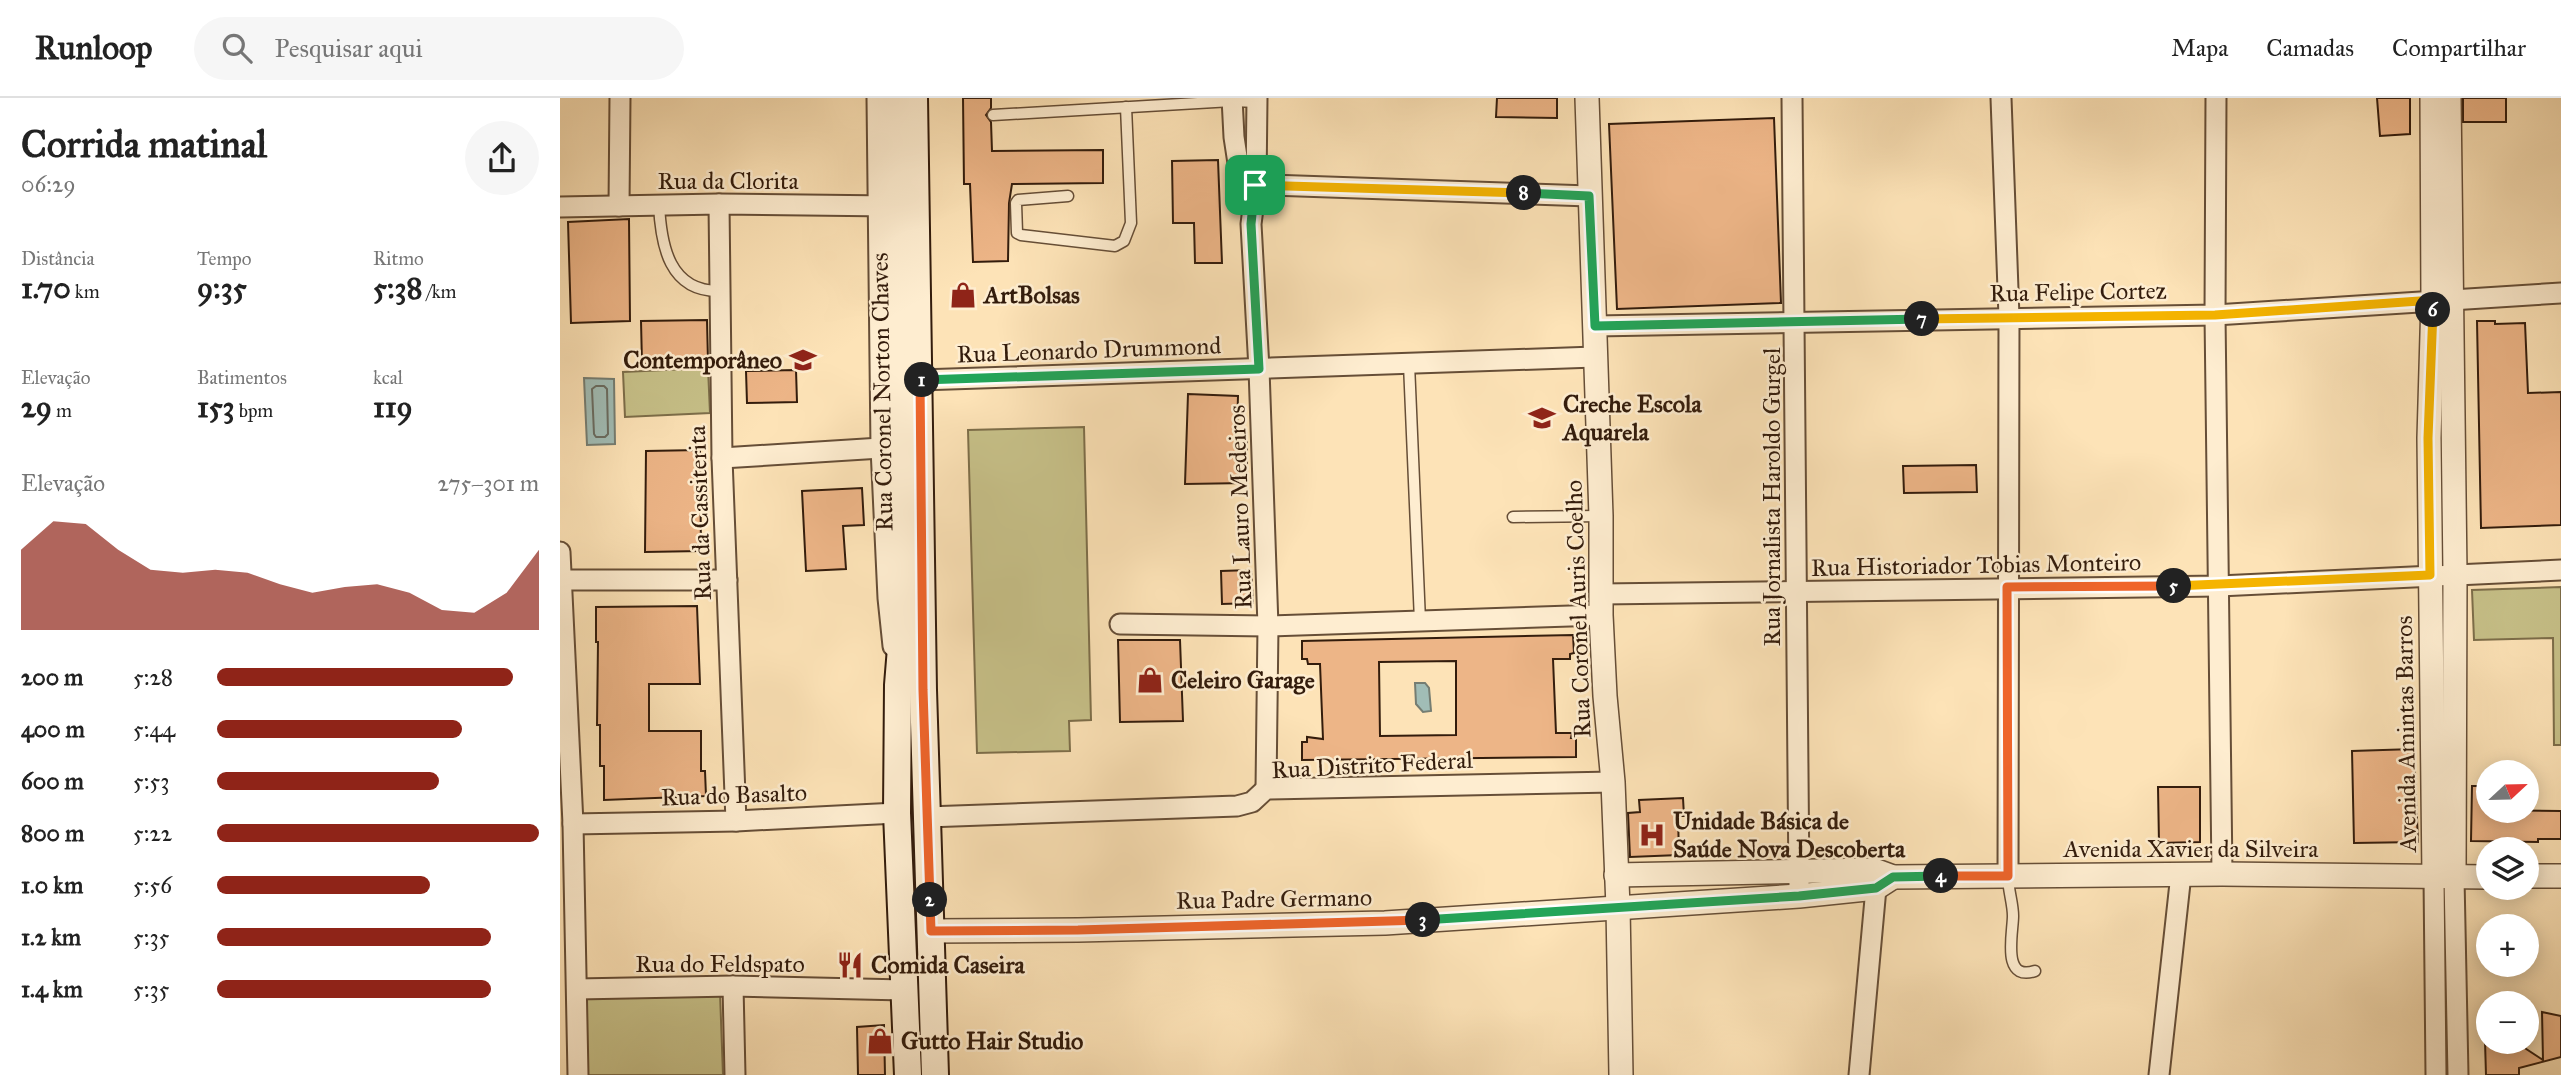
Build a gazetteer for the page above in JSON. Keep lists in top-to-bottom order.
{
  "streets": {
    "main road": ["Rua Coronel Norton Chaves"],
    "street": [
      "Rua da Clorita",
      "Rua Felipe Cortez",
      "Rua Leonardo Drummond",
      "Rua Jornalista Haroldo Gurgel",
      "Rua Lauro Medeiros",
      "Rua da Cassiterita",
      "Rua Historiador Tobias Monteiro",
      "Rua Coronel Auris Coelho",
      "Avenida Amintas Barros",
      "Rua Distrito Federal",
      "Rua do Basalto",
      "Avenida Xavier da Silveira",
      "Rua Padre Germano",
      "Rua do Feldspato"
    ]
  },
  "crossings": [
    ["Rua da Clorita", "Rua Coronel Norton Chaves"],
    ["Rua da Clorita", "Rua da Cassiterita"],
    ["Rua Felipe Cortez", "Rua Jornalista Haroldo Gurgel"],
    ["Rua Felipe Cortez", "Rua Coronel Auris Coelho"],
    ["Rua Felipe Cortez", "Avenida Amintas Barros"],
    ["Rua Leonardo Drummond", "Rua Coronel Norton Chaves"],
    ["Rua Leonardo Drummond", "Rua Lauro Medeiros"],
    ["Rua Leonardo Drummond", "Rua Coronel Auris Coelho"],
    ["Rua Coronel Norton Chaves", "Rua Distrito Federal"],
    ["Rua Coronel Norton Chaves", "Rua do Basalto"],
    ["Rua Coronel Norton Chaves", "Rua Padre Germano"],
    ["Rua Coronel Norton Chaves", "Rua do Feldspato"],
    ["Rua Jornalista Haroldo Gurgel", "Rua Historiador Tobias Monteiro"],
    ["Rua Jornalista Haroldo Gurgel", "Avenida Xavier da Silveira"],
    ["Rua Lauro Medeiros", "Rua Historiador Tobias Monteiro"],
    ["Rua Lauro Medeiros", "Rua Distrito Federal"],
    ["Rua da Cassiterita", "Rua do Basalto"],
    ["Rua Historiador Tobias Monteiro", "Rua Coronel Auris Coelho"],
    ["Rua Historiador Tobias Monteiro", "Avenida Amintas Barros"],
    ["Rua Coronel Auris Coelho", "Rua Distrito Federal"],
    ["Rua Coronel Auris Coelho", "Avenida Xavier da Silveira"],
    ["Rua Coronel Auris Coelho", "Rua Padre Germano"],
    ["Avenida Amintas Barros", "Avenida Xavier da Silveira"],
    ["Avenida Xavier da Silveira", "Rua Padre Germano"]
  ],
  "places": {
    "shop": ["ArtBolsas", "Celeiro Garage", "Gutto Hair Studio"],
    "school or university": ["Contemporâneo", "Creche Escola Aquarela"],
    "hospital": ["Unidade Básica de Saúde Nova Descoberta"],
    "restaurant": ["Comida Caseira"]
  },
  "north": "right",
  "page": {
    "header": "Runloop",
    "search": "Pesquisar aqui",
    "nav": ["Mapa", "Camadas", "Compartilhar"],
    "heading": ["Corrida matinal", "06:29"],
    "pins": [
      "8",
      "6",
      "7",
      "1",
      "5",
      "4",
      "2",
      "3"
    ],
    "stats": [
      ["Distância", "1.70 km"],
      ["Tempo", "9:35"],
      ["Ritmo", "5:38 /km"],
      ["Elevação", "29 m"],
      ["Batimentos", "153 bpm"],
      ["kcal", "119"]
    ],
    "chart": ["Elevação", "275–301 m"],
    "list": [
      {
        "name": "200 m",
        "note": "5:28"
      },
      {
        "name": "400 m",
        "note": "5:44"
      },
      {
        "name": "600 m",
        "note": "5:53"
      },
      {
        "name": "800 m",
        "note": "5:22"
      },
      {
        "name": "1.0 km",
        "note": "5:56"
      },
      {
        "name": "1.2 km",
        "note": "5:35"
      },
      {
        "name": "1.4 km",
        "note": "5:35"
      }
    ],
    "map_buttons": ["+", "−"]
  }
}
